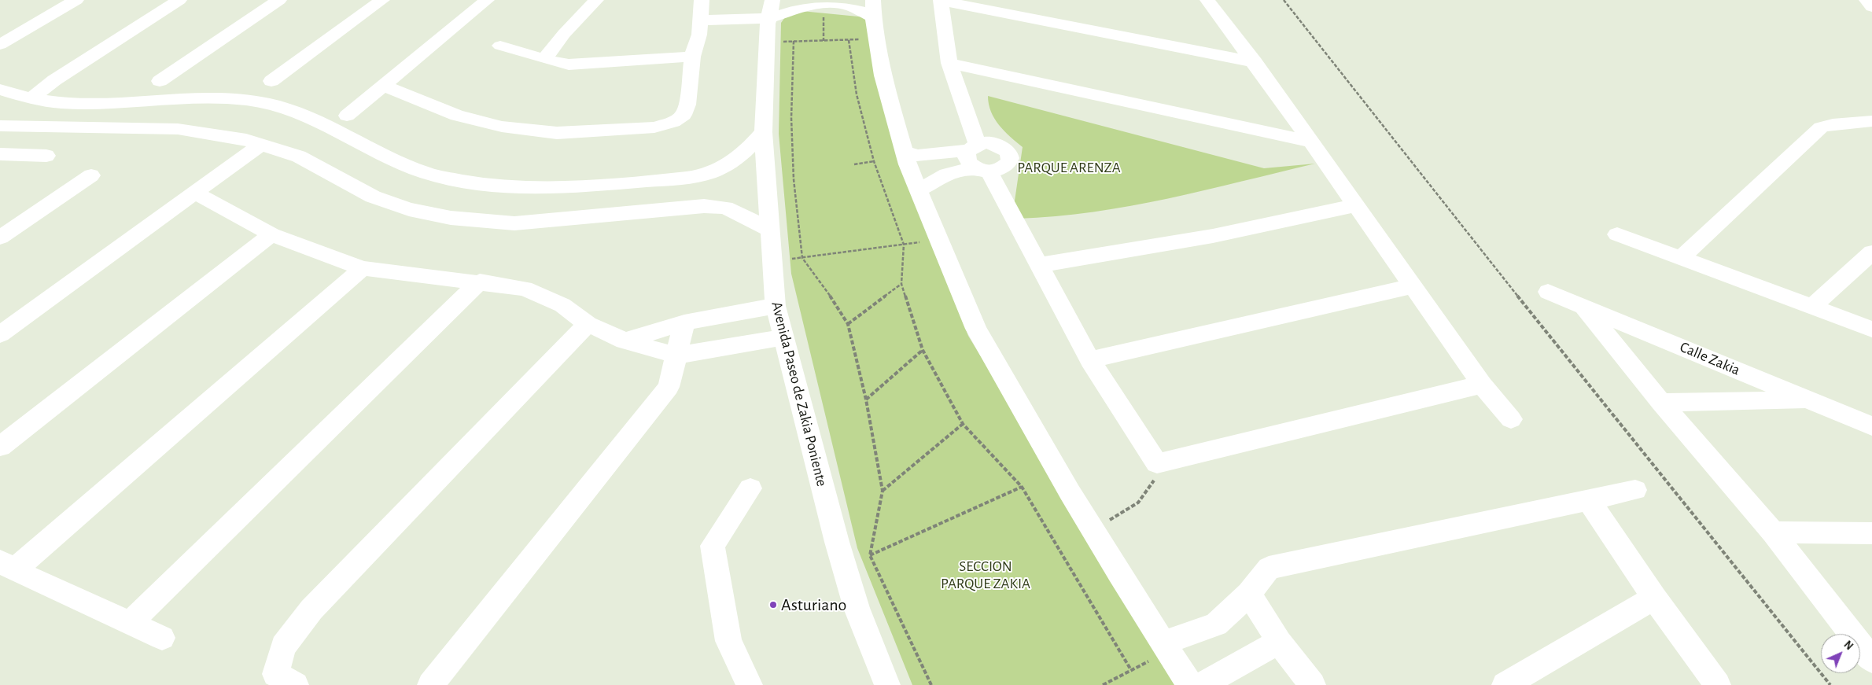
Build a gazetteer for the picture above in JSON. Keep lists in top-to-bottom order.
{
  "streets": {
    "street": ["Calle Zakia", "Avenida Paseo de Zakia Poniente"]
  },
  "parks": ["PARQUE ARENZA", "SECCION PARQUE ZAKIA"],
  "places": ["Asturiano"],
  "north": "top right"
}
